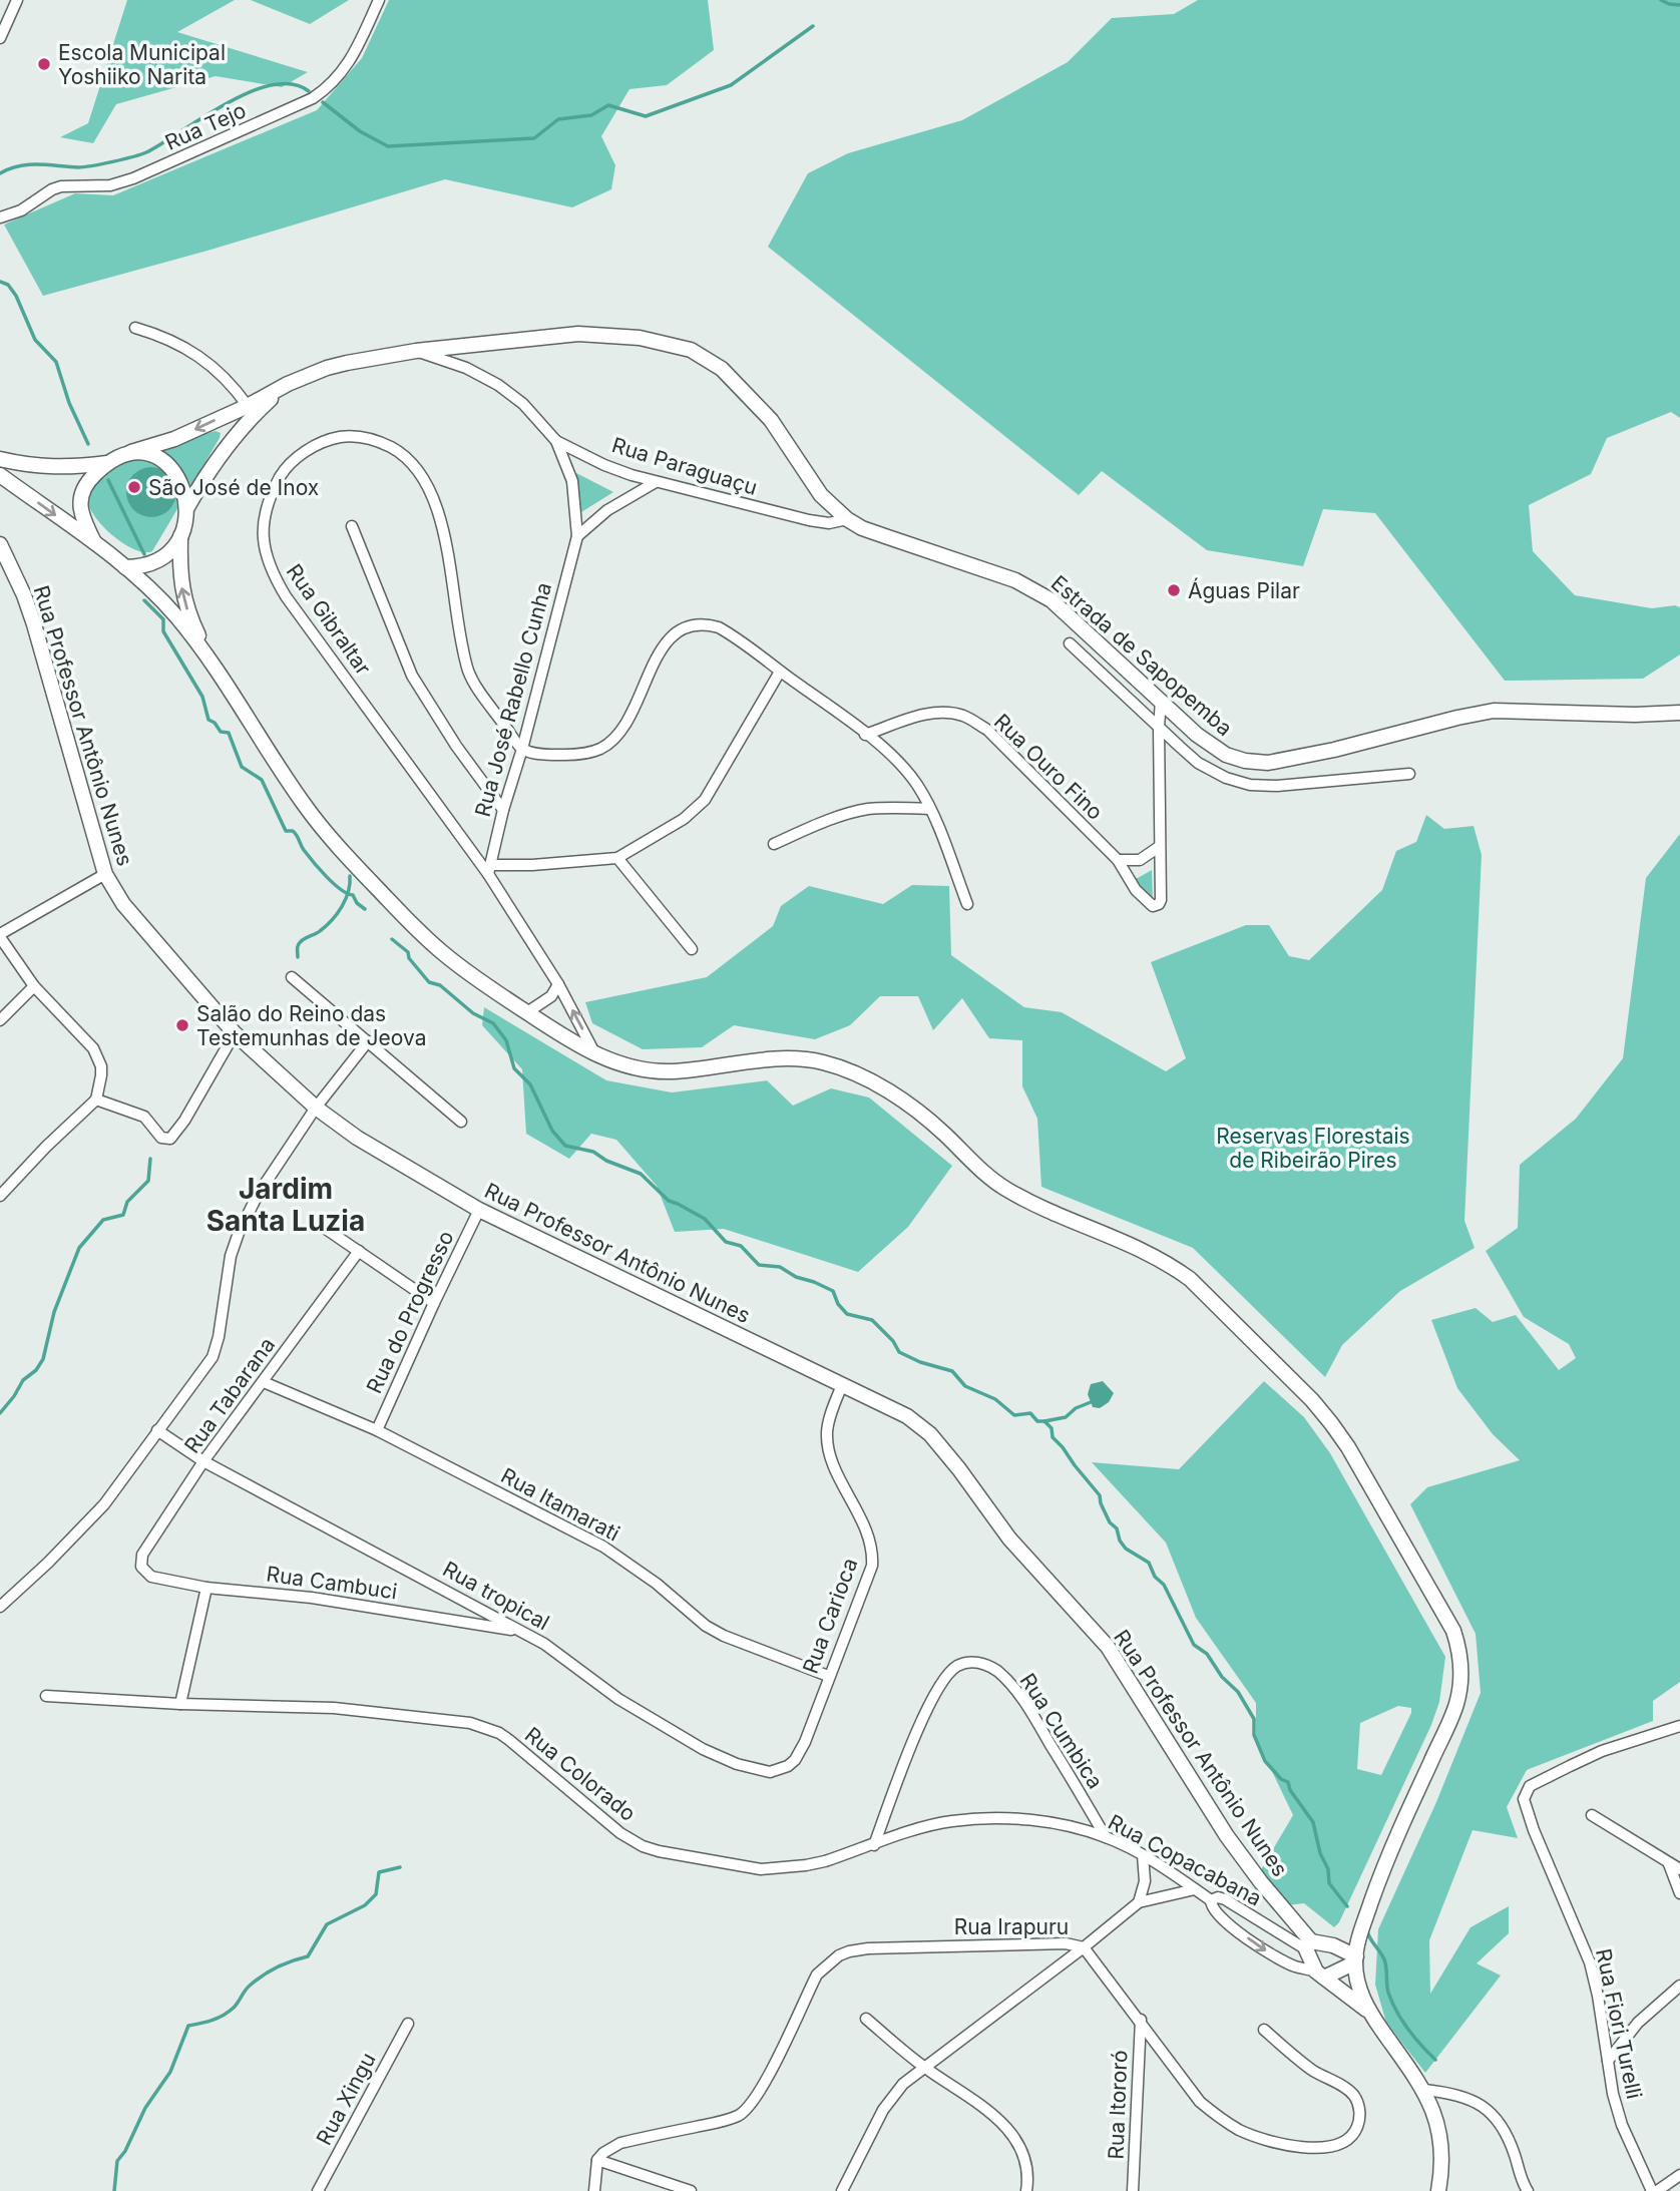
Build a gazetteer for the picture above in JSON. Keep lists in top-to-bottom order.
{
  "streets": {
    "main road": ["Estrada de Sapopemba", "Rua Professor Antônio Nunes"],
    "street": [
      "Rua Tejo",
      "Rua Paraguaçu",
      "Rua Gibraltar",
      "Rua José Rabello Cunha",
      "Rua Ouro Fino",
      "Rua do Progresso",
      "Rua Tabarana",
      "Rua Itamarati",
      "Rua Cambuci",
      "Rua tropical",
      "Rua Carioca",
      "Rua Cumbica",
      "Rua Colorado",
      "Rua Copacabana",
      "Rua Irapuru",
      "Rua Fiori Turelli",
      "Rua Xingu",
      "Rua Itororó"
    ]
  },
  "crossings": [
    ["Rua Paraguaçu", "Estrada de Sapopemba"],
    ["Rua Paraguaçu", "Rua José Rabello Cunha"],
    ["Rua Gibraltar", "Rua José Rabello Cunha"],
    ["Estrada de Sapopemba", "Rua Ouro Fino"],
    ["Rua Professor Antônio Nunes", "Rua do Progresso"],
    ["Rua Professor Antônio Nunes", "Rua Carioca"],
    ["Rua Professor Antônio Nunes", "Rua Copacabana"],
    ["Rua do Progresso", "Rua Itamarati"],
    ["Rua Tabarana", "Rua Itamarati"],
    ["Rua Tabarana", "Rua Cambuci"],
    ["Rua Tabarana", "Rua tropical"],
    ["Rua Itamarati", "Rua Carioca"],
    ["Rua Cambuci", "Rua tropical"],
    ["Rua tropical", "Rua Carioca"],
    ["Rua Cumbica", "Rua Colorado"],
    ["Rua Cumbica", "Rua Copacabana"],
    ["Rua Colorado", "Rua Copacabana"],
    ["Rua Irapuru", "Rua Itororó"]
  ],
  "districts": ["Jardim Santa Luzia"],
  "parks": ["Reservas Florestais de Ribeirão Pires"],
  "places": [
    "Escola Municipal Yoshiiko Narita",
    "São José de Inox",
    "Águas Pilar",
    "Salão do Reino das Testemunhas de Jeova"
  ]
}
